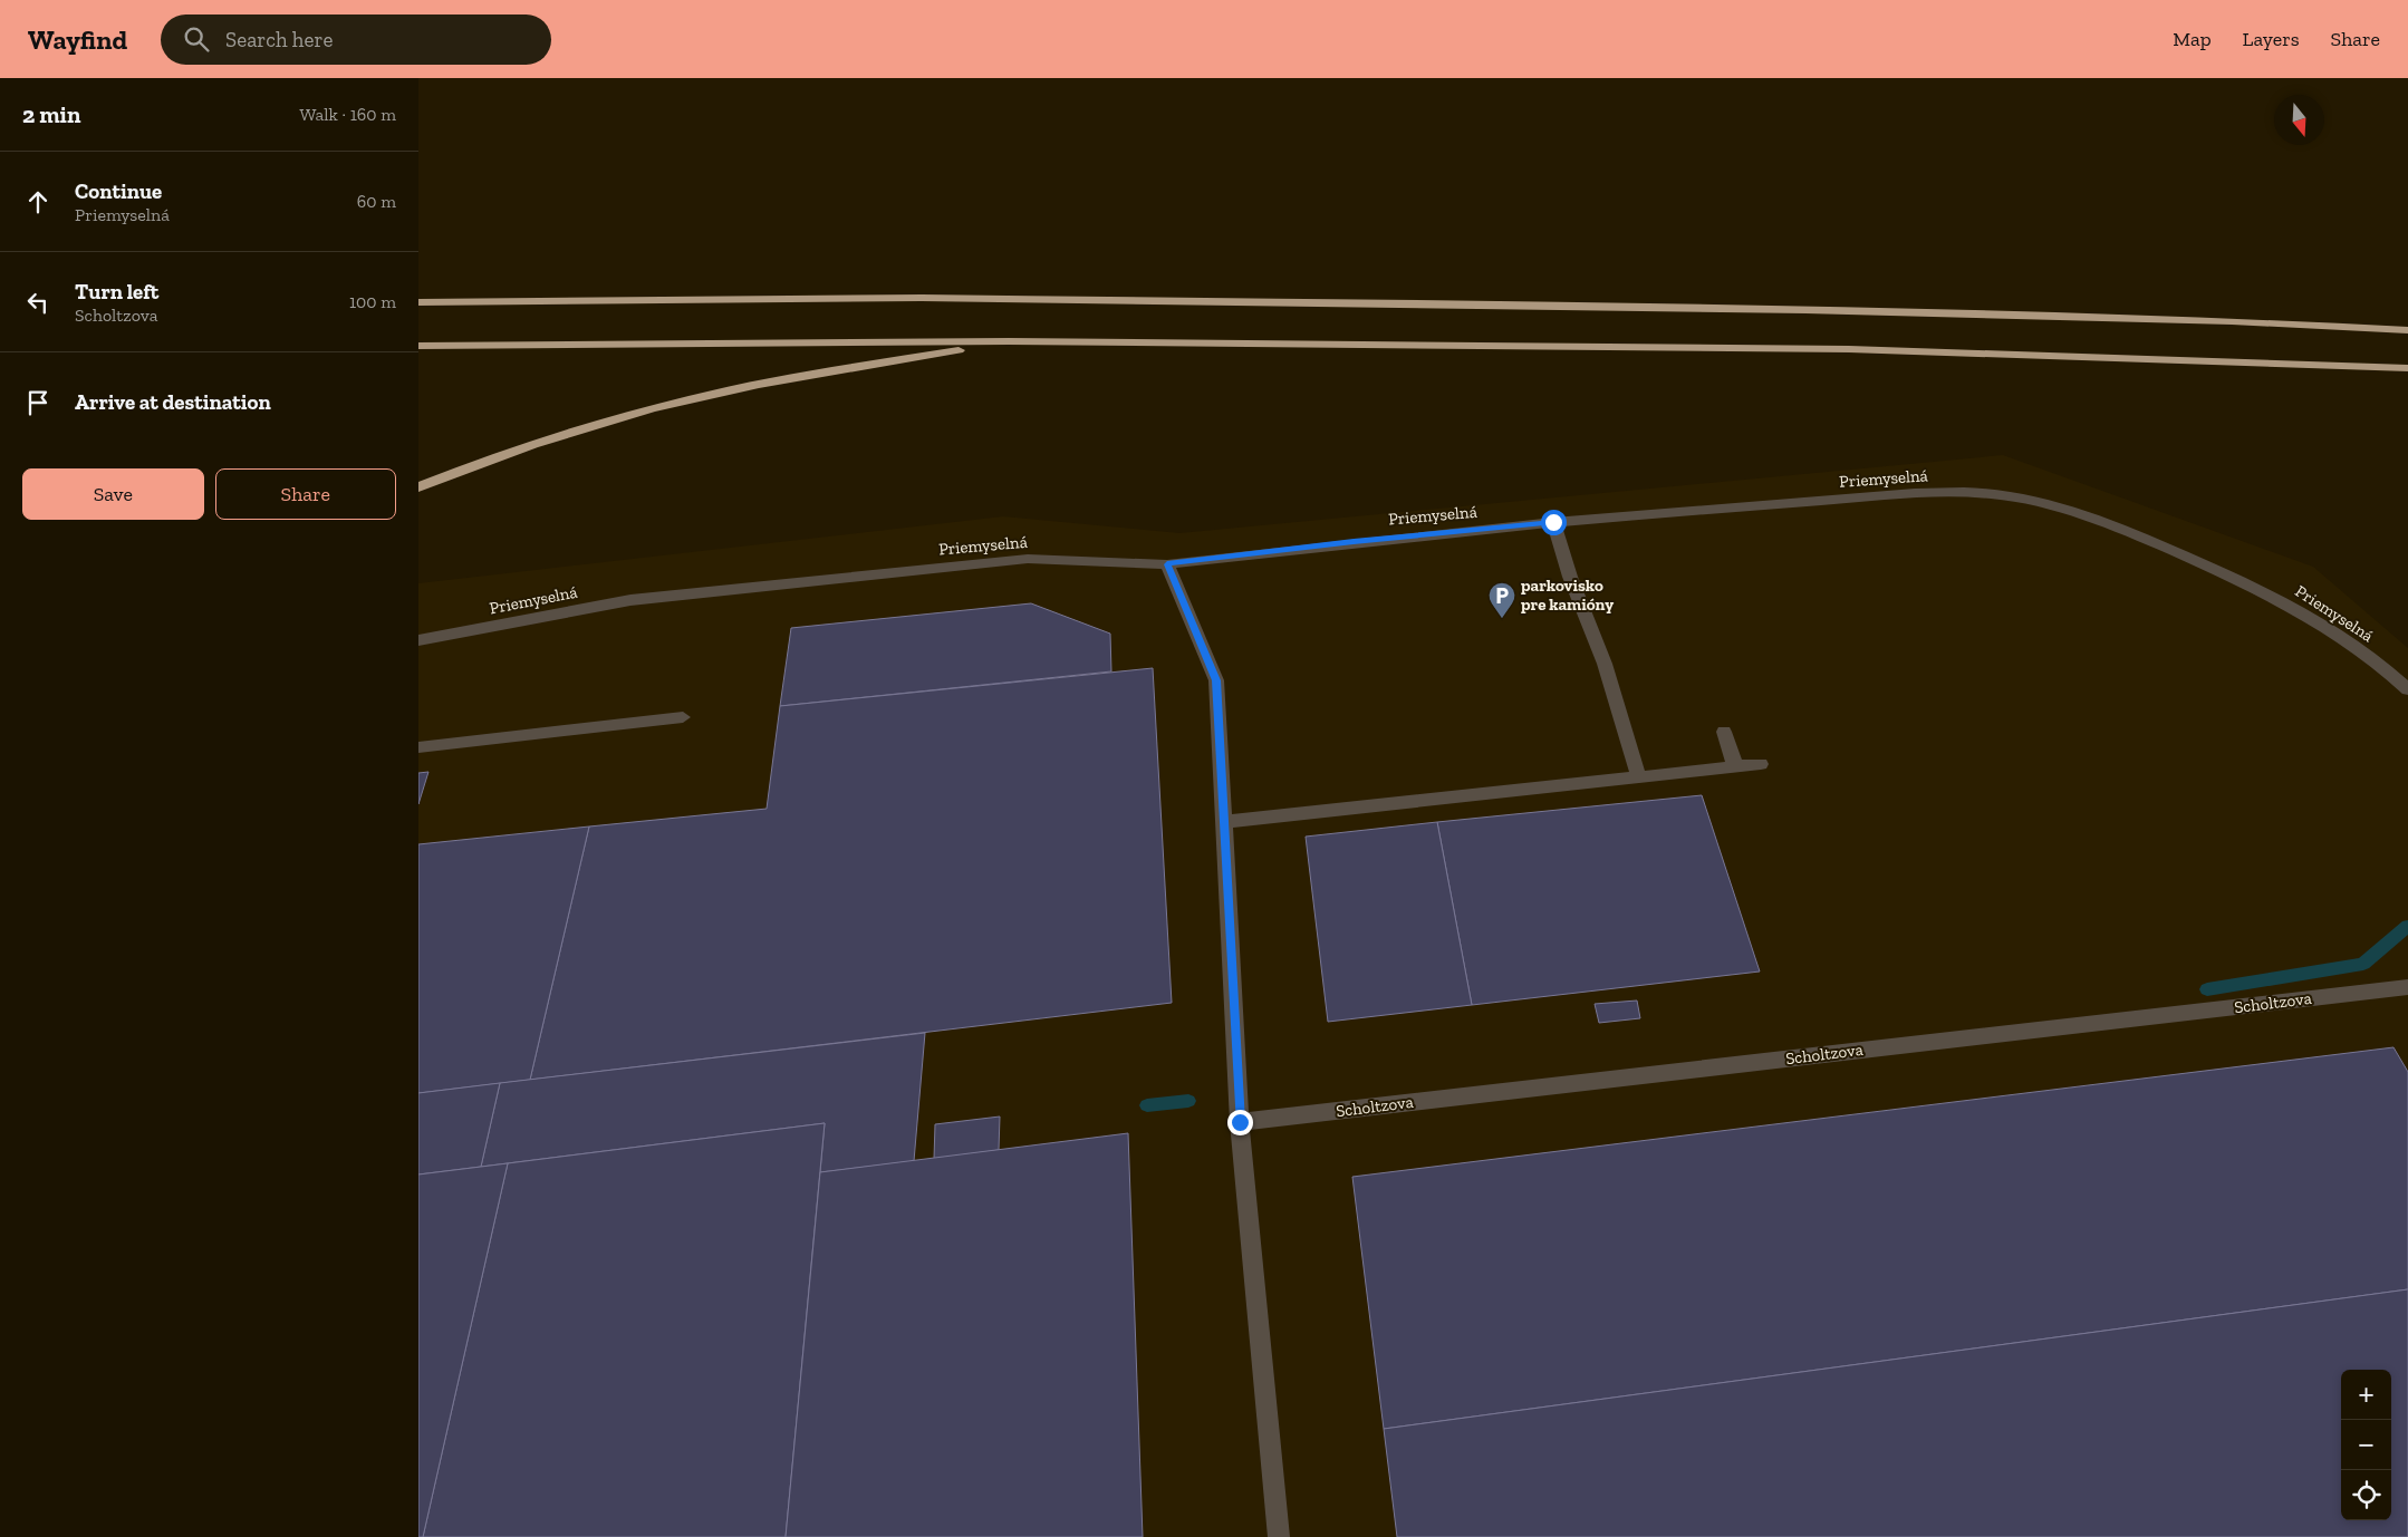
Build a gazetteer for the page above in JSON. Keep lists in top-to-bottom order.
{
  "streets": {
    "lane": ["Priemyselná", "Scholtzova"]
  },
  "places": {
    "parking": ["parkovisko pre kamióny"]
  },
  "north": "bottom",
  "page": {
    "header": "Wayfind",
    "search": "Search here",
    "nav": ["Map", "Layers", "Share"],
    "heading": ["2 min", "Walk · 160 m"],
    "list": [
      ["Continue", "Priemyselná", "60 m"],
      ["Turn left", "Scholtzova", "100 m"],
      "Arrive at destination"
    ],
    "buttons": ["Save", "Share"],
    "map_buttons": ["+", "−"]
  }
}
